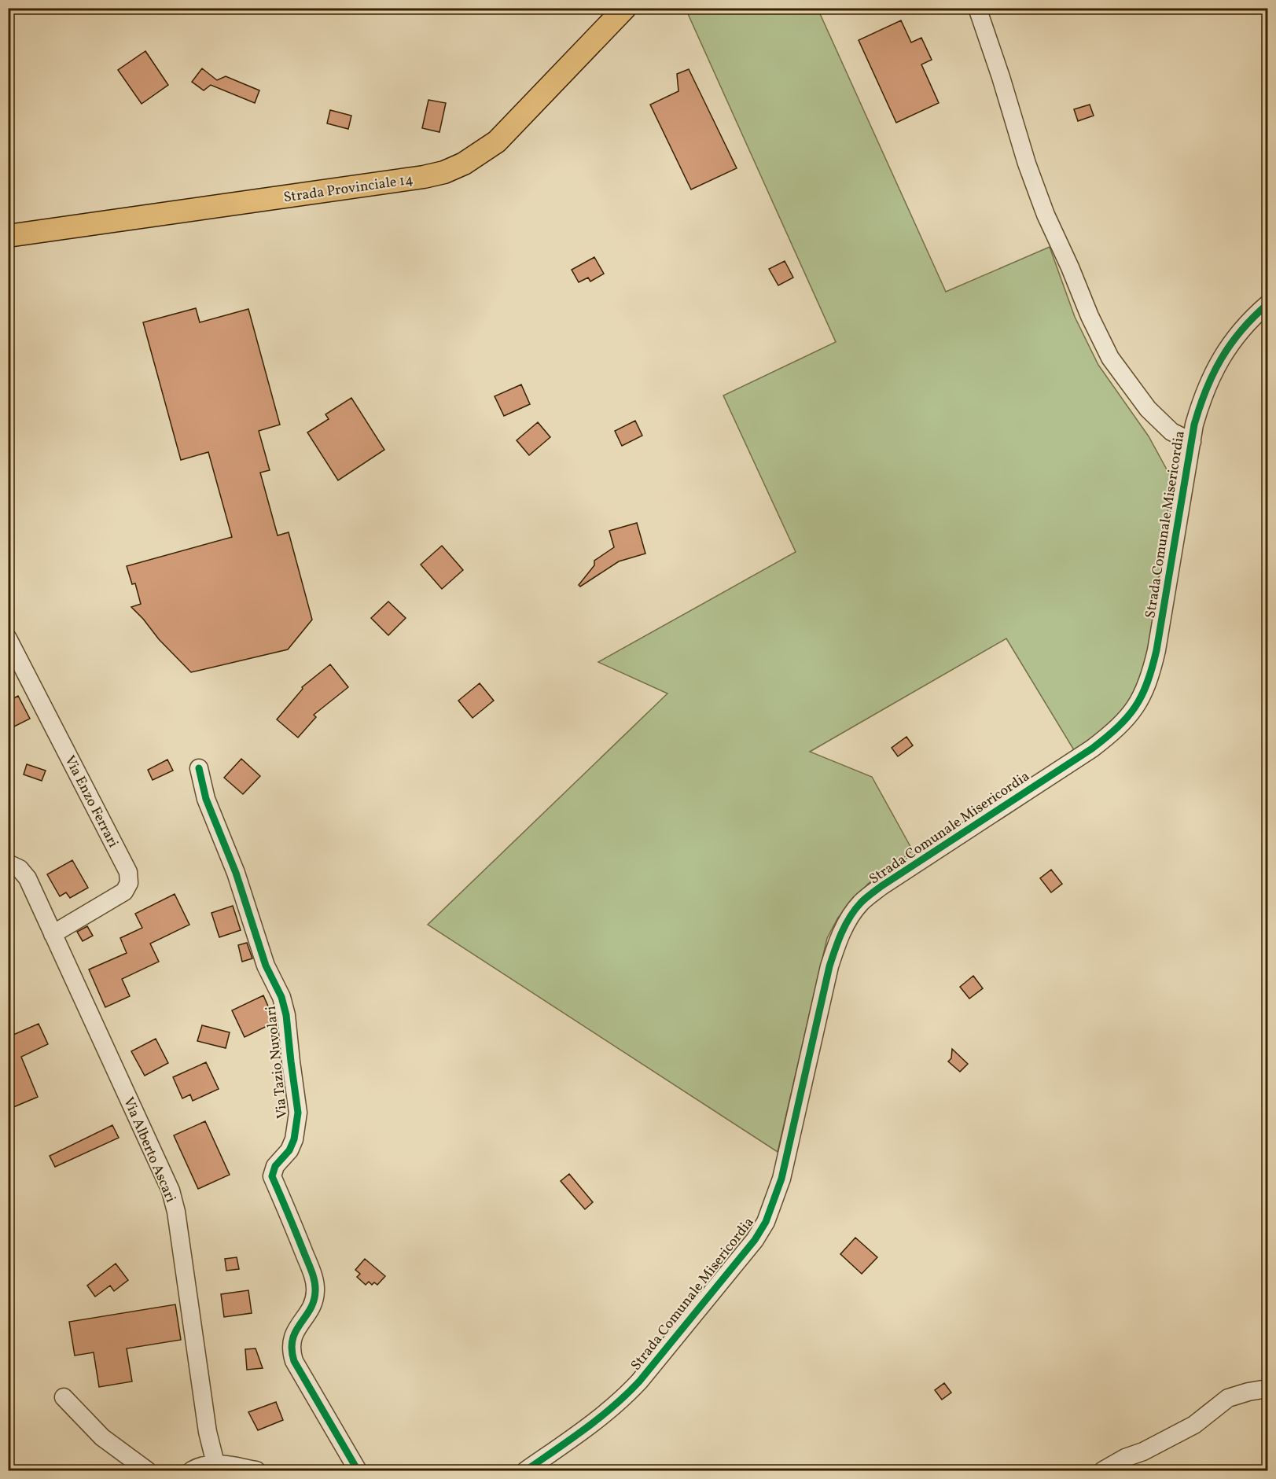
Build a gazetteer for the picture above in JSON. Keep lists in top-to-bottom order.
{
  "streets": {
    "main road": ["Strada Provinciale 14"],
    "street": [
      "Strada Comunale Misericordia",
      "Via Enzo Ferrari",
      "Via Tazio Nuvolari",
      "Via Alberto Ascari"
    ]
  },
  "crossings": [
    ["Via Enzo Ferrari", "Via Alberto Ascari"]
  ]
}
